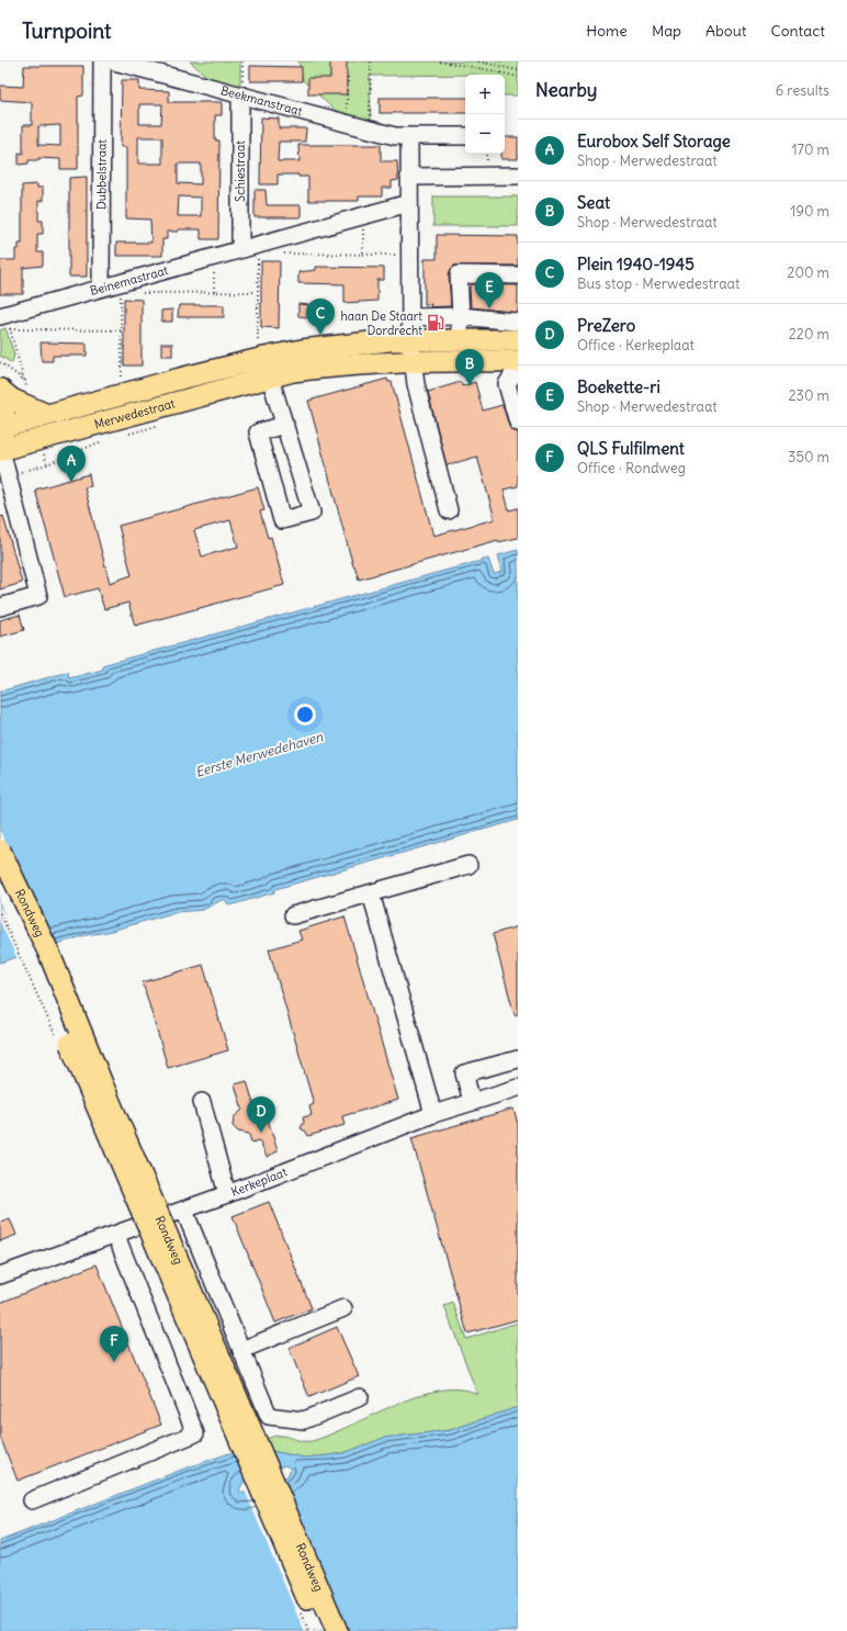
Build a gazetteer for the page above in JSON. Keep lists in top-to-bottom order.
{
  "streets": {
    "main road": ["Merwedestraat", "Rondweg"],
    "street": [
      "Beekmanstraat",
      "Schiestraat",
      "Dubbelstraat",
      "Beinemastraat",
      "Kerkeplaat"
    ]
  },
  "crossings": [
    ["Beekmanstraat", "Schiestraat"],
    ["Schiestraat", "Beinemastraat"],
    ["Dubbelstraat", "Beinemastraat"]
  ],
  "water": ["Eerste Merwedehaven"],
  "places": {
    "fuel station": ["haan De Staart Dordrecht"]
  },
  "page": {
    "header": "Turnpoint",
    "nav": [
      "Home",
      "Map",
      "About",
      "Contact"
    ],
    "heading": ["Nearby", "6 results"],
    "map_buttons": ["+", "−"],
    "list": [
      {
        "mark": "A",
        "name": "Eurobox Self Storage",
        "note": "Shop · Merwedestraat",
        "value": "170 m"
      },
      {
        "mark": "B",
        "name": "Seat",
        "note": "Shop · Merwedestraat",
        "value": "190 m"
      },
      {
        "mark": "C",
        "name": "Plein 1940-1945",
        "note": "Bus stop · Merwedestraat",
        "value": "200 m"
      },
      {
        "mark": "D",
        "name": "PreZero",
        "note": "Office · Kerkeplaat",
        "value": "220 m"
      },
      {
        "mark": "E",
        "name": "Boekette-ri",
        "note": "Shop · Merwedestraat",
        "value": "230 m"
      },
      {
        "mark": "F",
        "name": "QLS Fulfilment",
        "note": "Office · Rondweg",
        "value": "350 m"
      }
    ],
    "pins": [
      "E",
      "C",
      "B",
      "A",
      "D",
      "F"
    ]
  }
}
